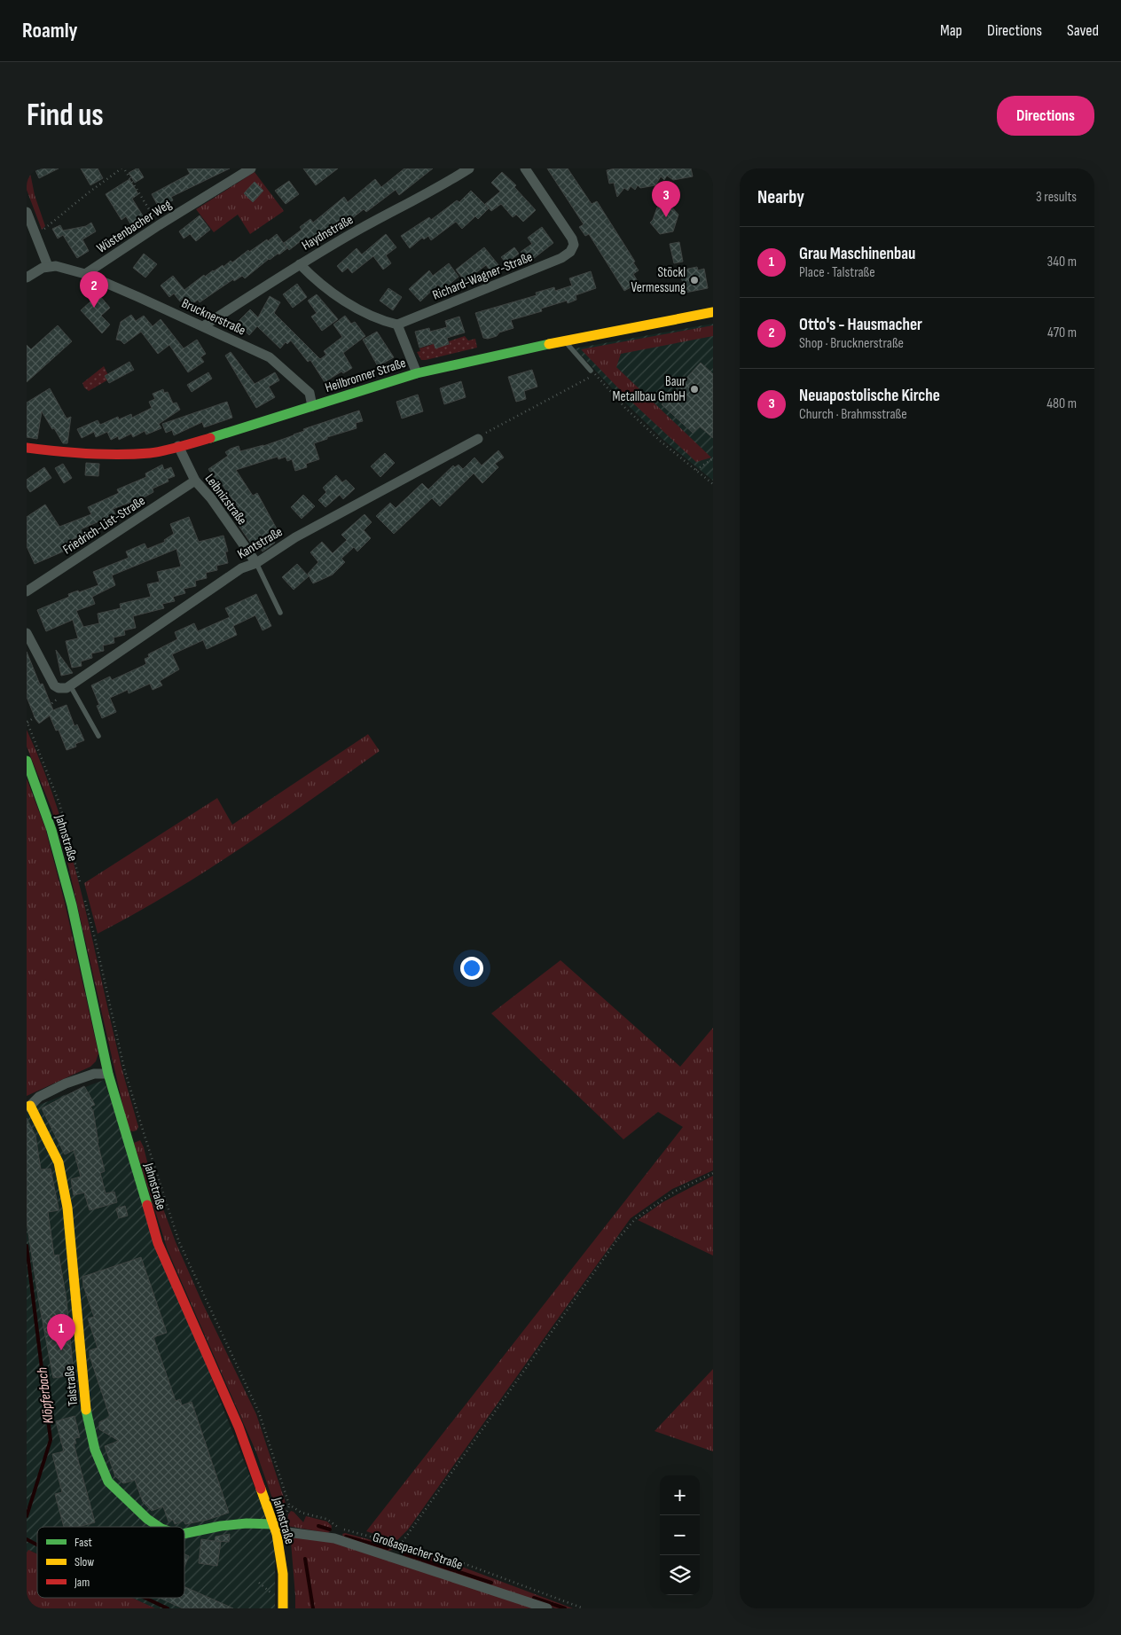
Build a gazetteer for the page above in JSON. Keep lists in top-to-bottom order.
{
  "streets": {
    "street": [
      "Wüstenbacher Weg",
      "Haydnstraße",
      "Richard-Wagner-Straße",
      "Brucknerstraße",
      "Heilbronner Straße",
      "Leibnizstraße",
      "Friedrich-List-Straße",
      "Kantstraße",
      "Jahnstraße",
      "Talstraße",
      "Großaspacher Straße"
    ]
  },
  "crossings": [
    ["Wüstenbacher Weg", "Brucknerstraße"],
    ["Haydnstraße", "Brucknerstraße"],
    ["Brucknerstraße", "Heilbronner Straße"],
    ["Heilbronner Straße", "Leibnizstraße"],
    ["Leibnizstraße", "Friedrich-List-Straße"],
    ["Leibnizstraße", "Kantstraße"],
    ["Jahnstraße", "Talstraße"],
    ["Jahnstraße", "Großaspacher Straße"],
    ["Talstraße", "Großaspacher Straße"]
  ],
  "water": ["Klöpferbach"],
  "places": ["Stöckl Vermessung", "Baur Metallbau GmbH"],
  "legend": ["Fast", "Slow", "Jam"],
  "page": {
    "header": "Roamly",
    "nav": ["Map", "Directions", "Saved"],
    "buttons": "Directions",
    "title": "Find us",
    "heading": ["Nearby", "3 results"],
    "pins": ["3", "2", "1"],
    "list": [
      {
        "mark": "1",
        "name": "Grau Maschinenbau",
        "note": "Place · Talstraße",
        "value": "340 m"
      },
      {
        "mark": "2",
        "name": "Otto's - Hausmacher",
        "note": "Shop · Brucknerstraße",
        "value": "470 m"
      },
      {
        "mark": "3",
        "name": "Neuapostolische Kirche",
        "note": "Church · Brahmsstraße",
        "value": "480 m"
      }
    ],
    "map_buttons": ["+", "−"]
  }
}
